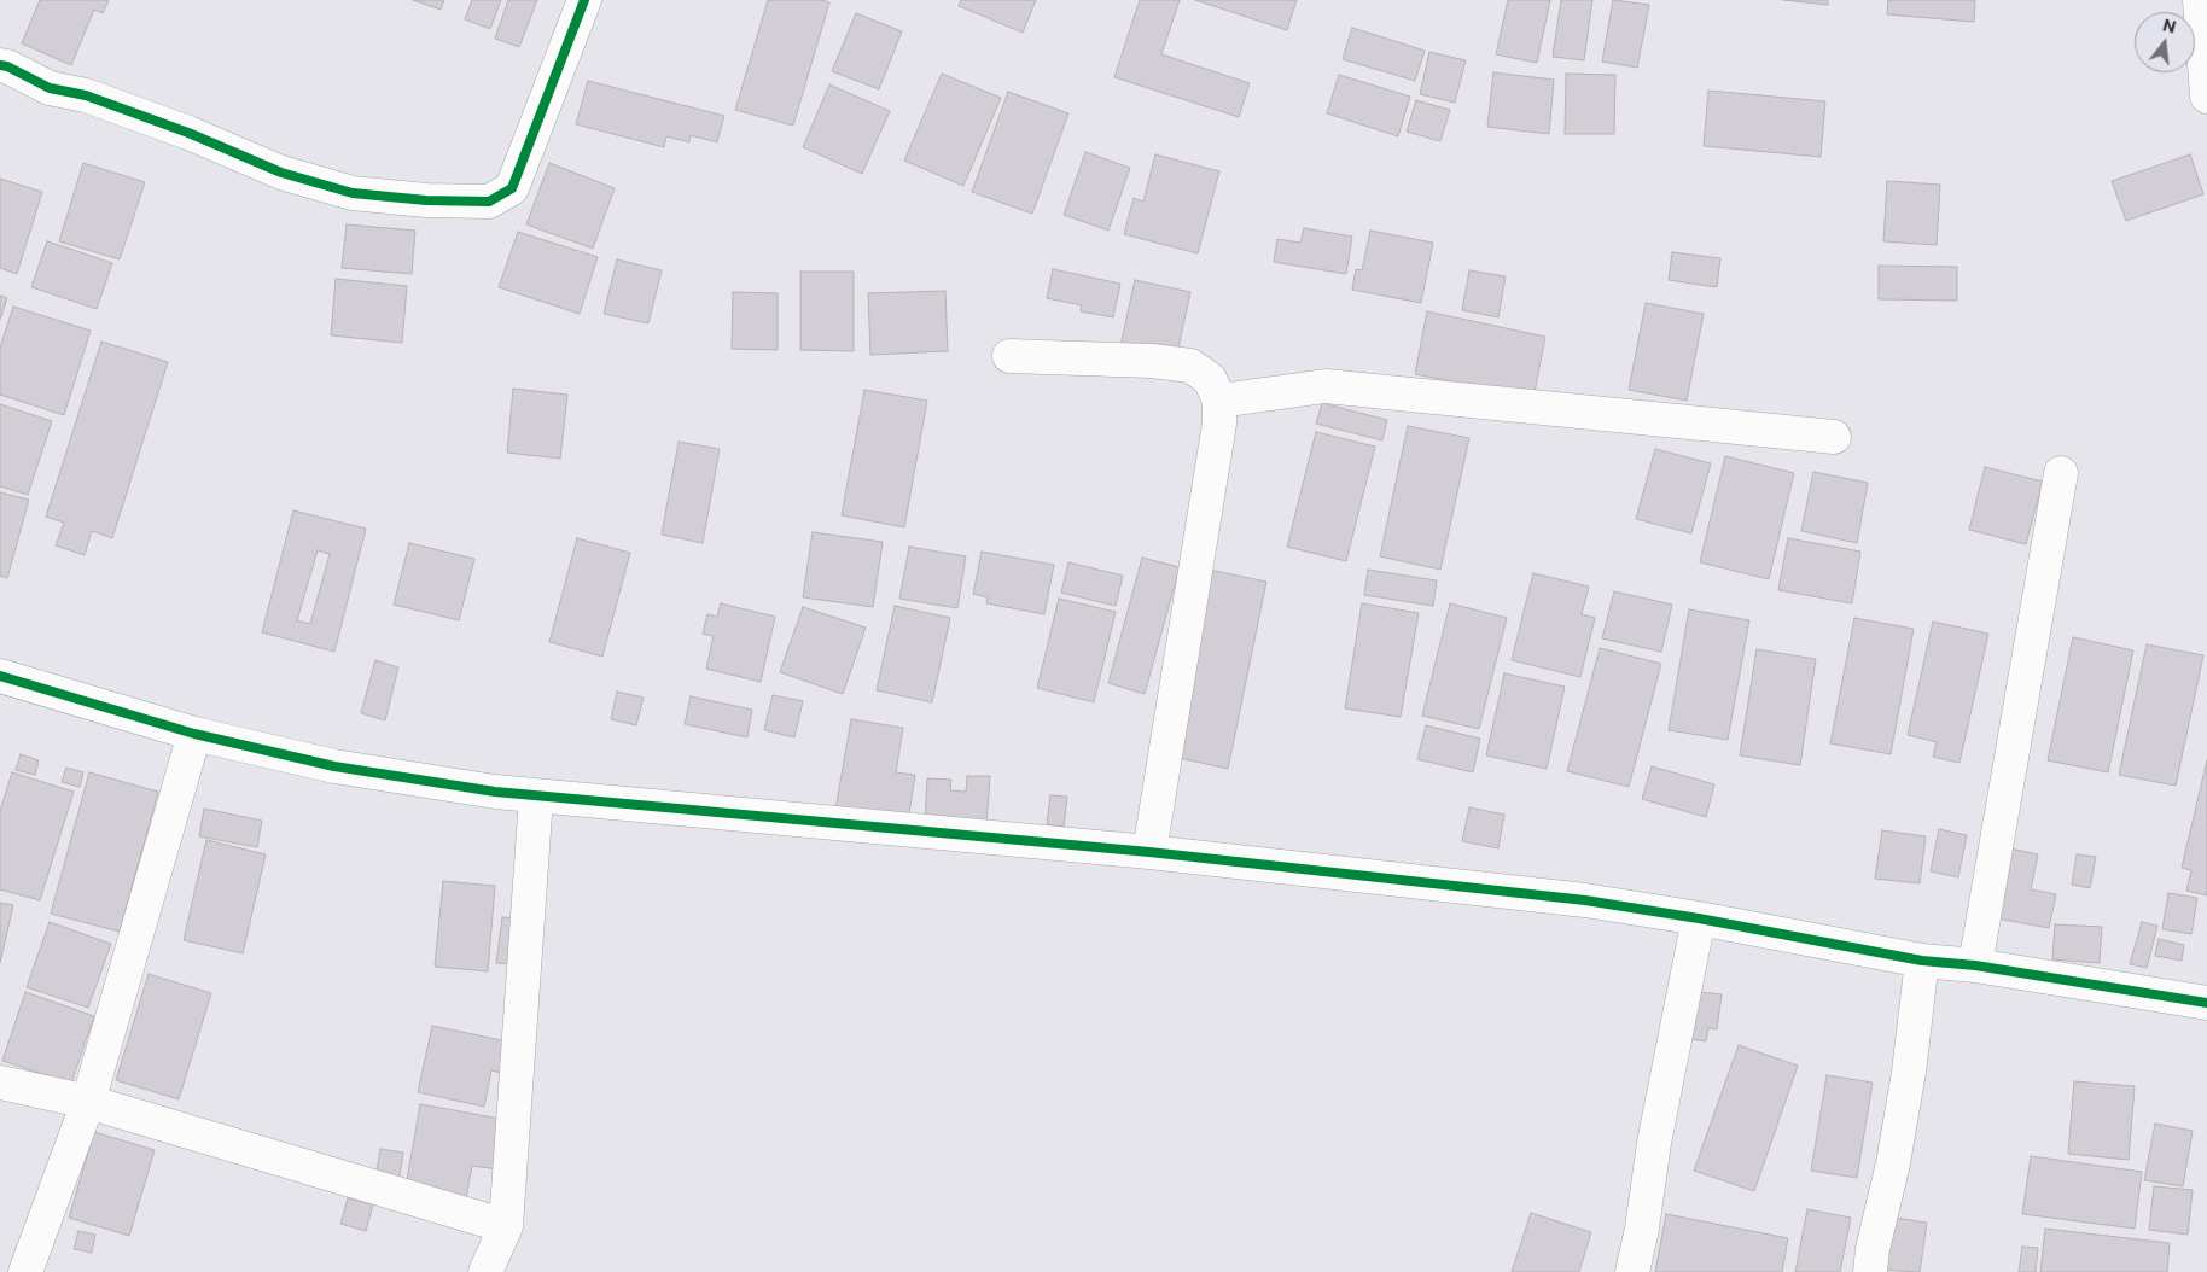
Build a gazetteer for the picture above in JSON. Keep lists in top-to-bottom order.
{
  "north": "top"
}
